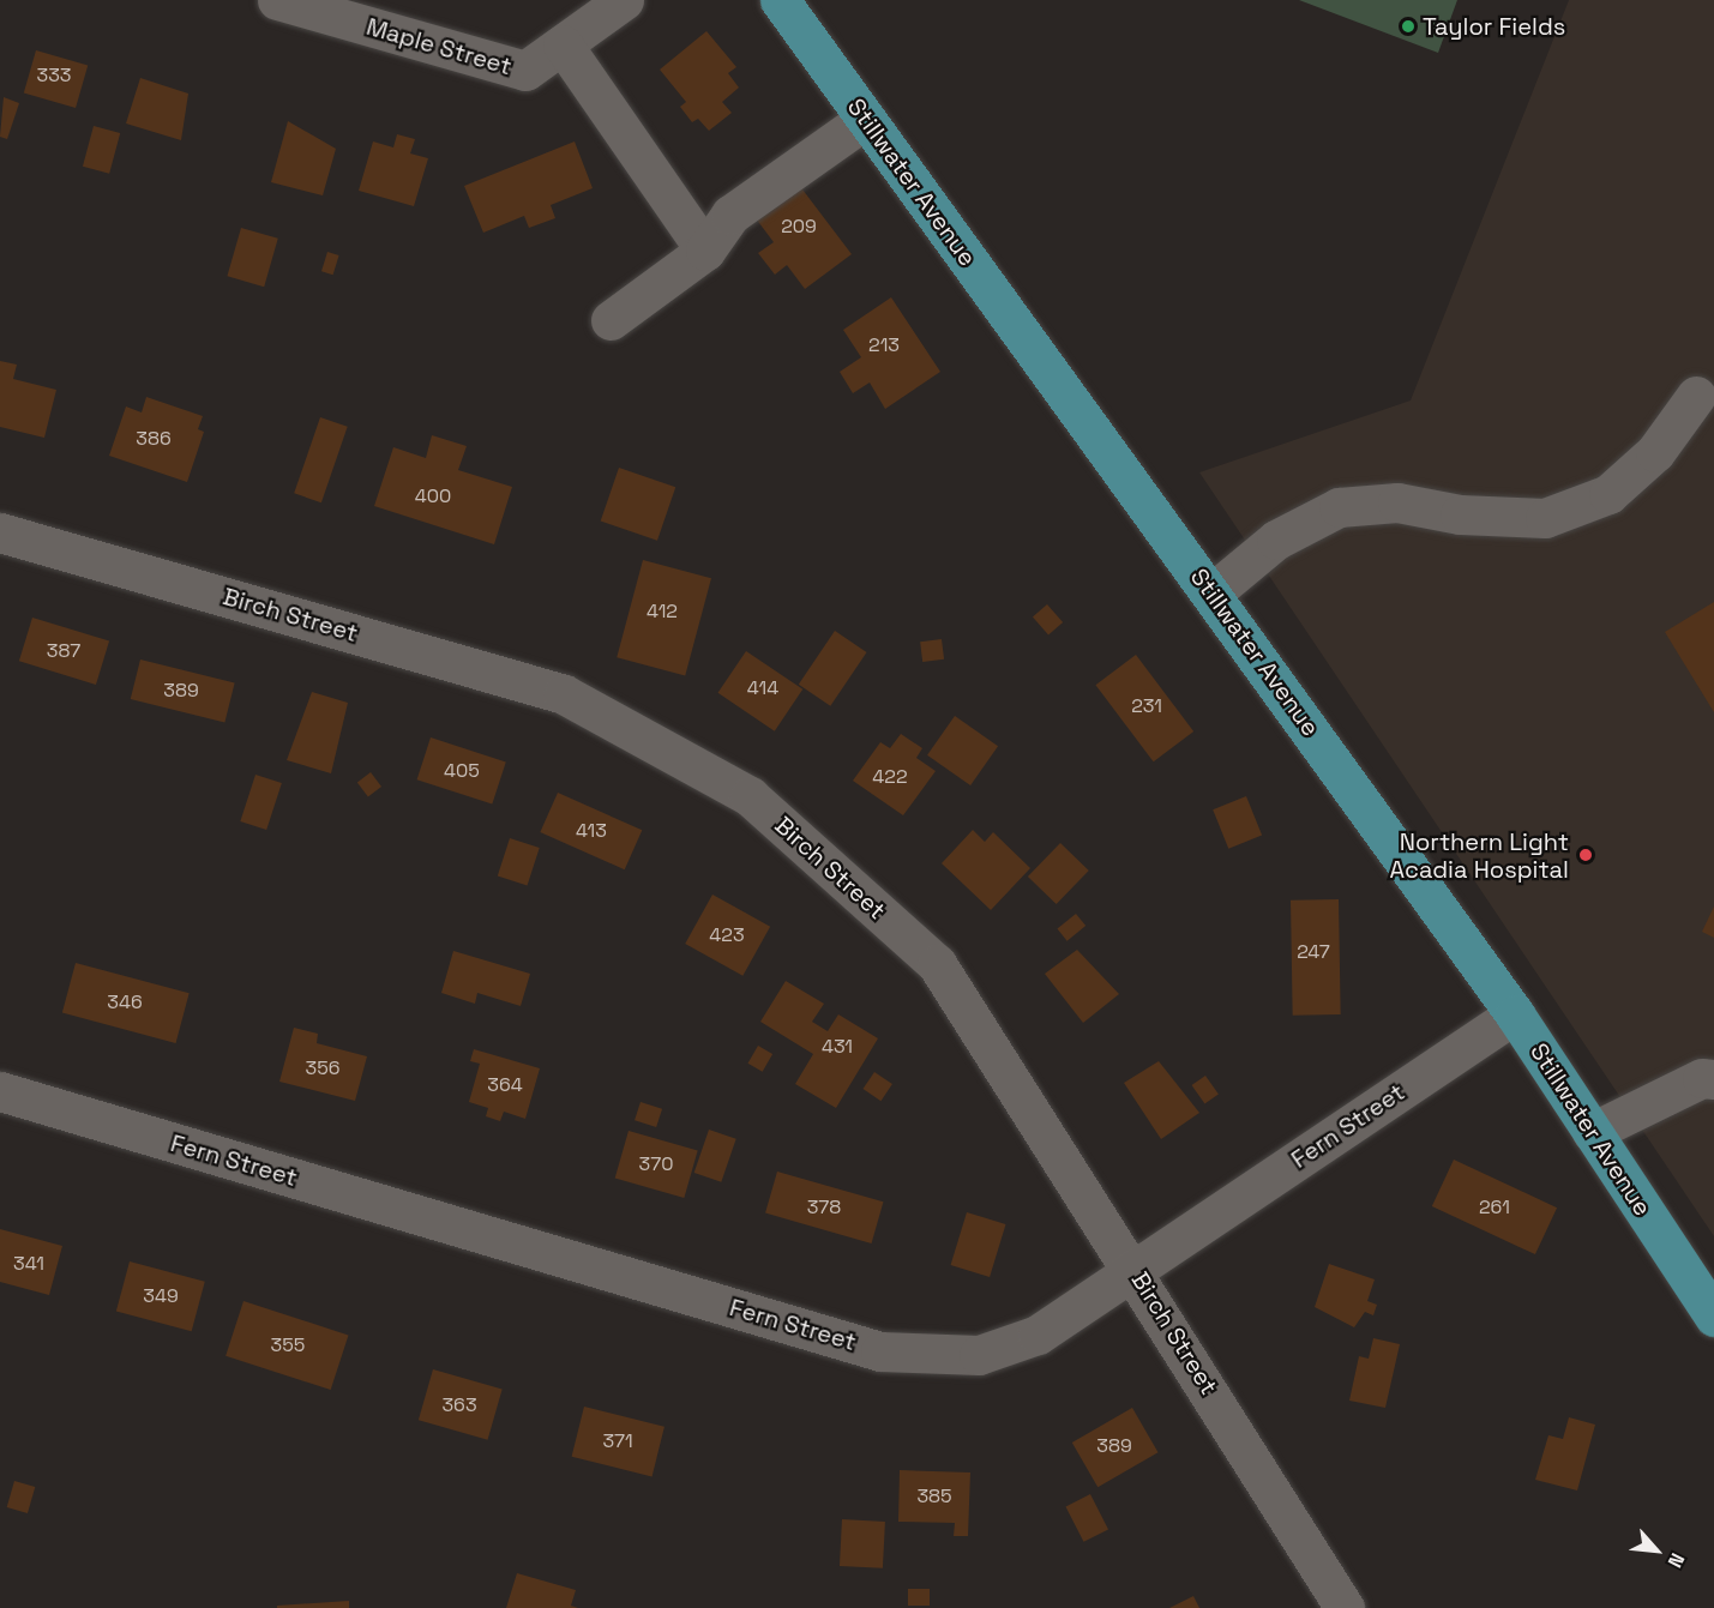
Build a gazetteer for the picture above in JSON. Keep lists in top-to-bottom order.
{
  "streets": {
    "main road": ["Stillwater Avenue"],
    "street": ["Maple Street", "Birch Street", "Fern Street"]
  },
  "crossings": [
    ["Stillwater Avenue", "Fern Street"],
    ["Birch Street", "Fern Street"]
  ],
  "places": ["Taylor Fields", "Northern Light Acadia Hospital"],
  "house_numbers": [
    "333",
    "209",
    "213",
    "386",
    "400",
    "412",
    "387",
    "414",
    "389",
    "231",
    "405",
    "422",
    "413",
    "423",
    "247",
    "346",
    "431",
    "356",
    "364",
    "370",
    "378",
    "261",
    "341",
    "349",
    "355",
    "363",
    "371",
    "389",
    "385"
  ],
  "north": "bottom right"
}
